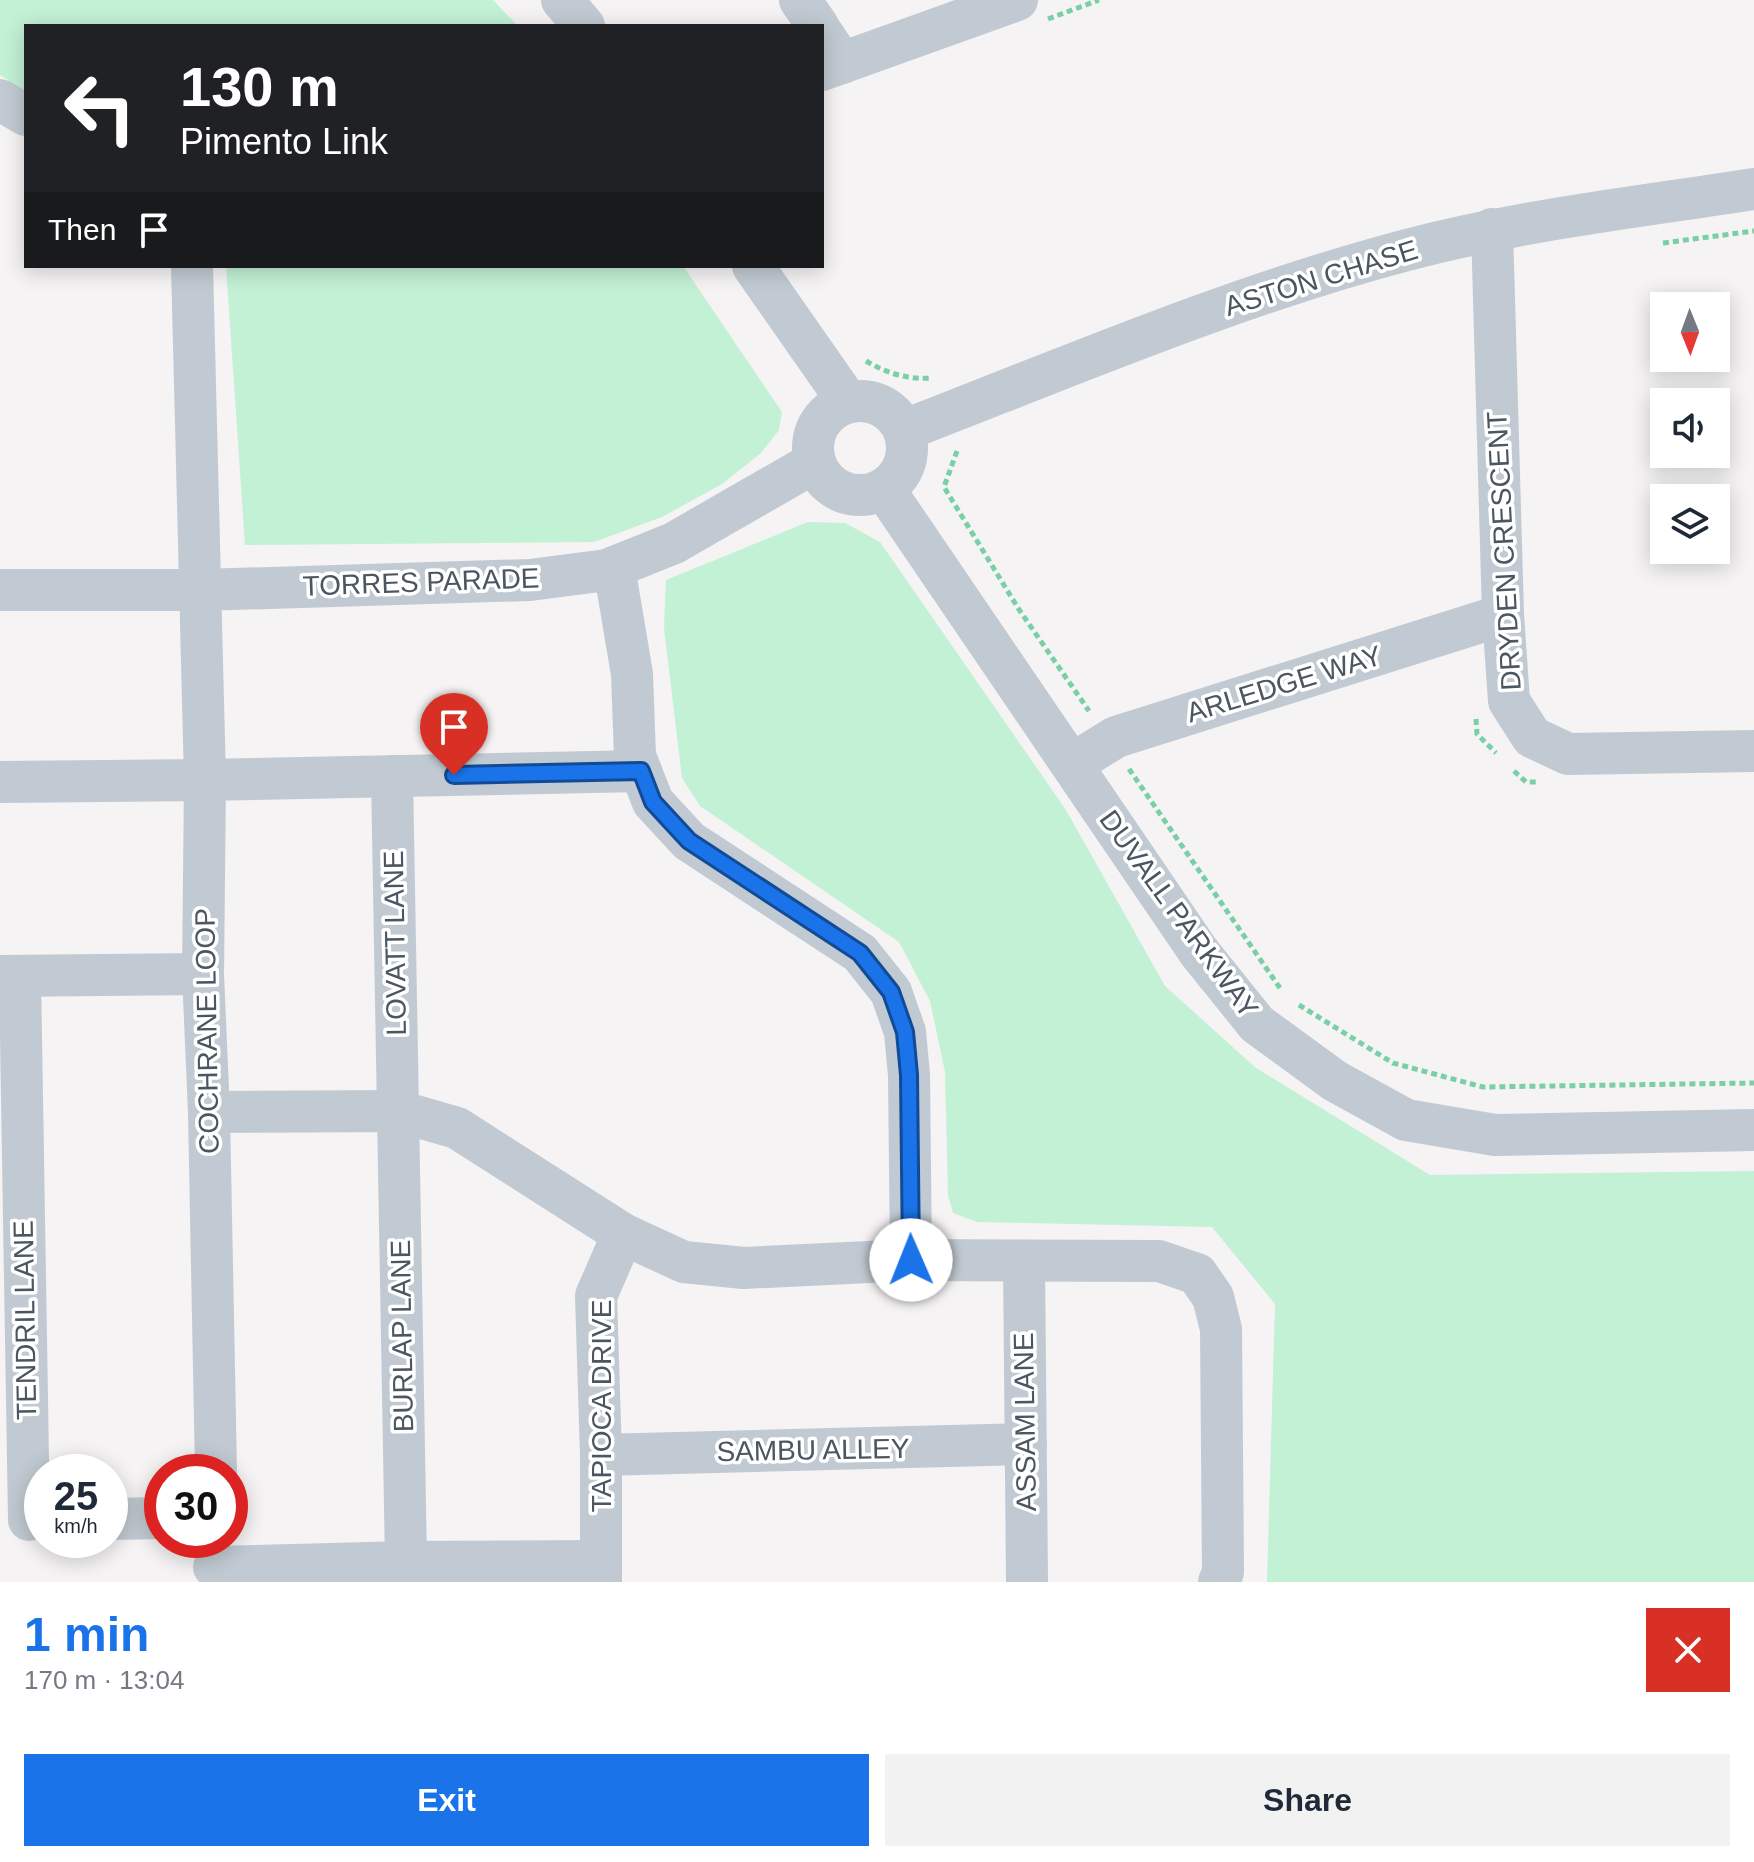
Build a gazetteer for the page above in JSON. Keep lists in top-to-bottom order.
{
  "streets": {
    "street": [
      "ASTON CHASE",
      "DRYDEN CRESCENT",
      "TORRES PARADE",
      "ARLEDGE WAY",
      "DUVALL PARKWAY",
      "LOVATT LANE",
      "COCHRANE LOOP",
      "TENDRIL LANE",
      "BURLAP LANE",
      "TAPIOCA DRIVE",
      "ASSAM LANE",
      "SAMBU ALLEY"
    ]
  },
  "crossings": [
    ["ASTON CHASE", "DRYDEN CRESCENT"],
    ["ASTON CHASE", "TORRES PARADE"],
    ["ASTON CHASE", "DUVALL PARKWAY"],
    ["DRYDEN CRESCENT", "ARLEDGE WAY"],
    ["TORRES PARADE", "DUVALL PARKWAY"],
    ["TORRES PARADE", "COCHRANE LOOP"],
    ["ARLEDGE WAY", "DUVALL PARKWAY"],
    ["LOVATT LANE", "BURLAP LANE"],
    ["TAPIOCA DRIVE", "SAMBU ALLEY"],
    ["ASSAM LANE", "SAMBU ALLEY"]
  ],
  "north": "bottom",
  "page": {
    "turn": ["130 m", "Pimento Link"],
    "then": "Then",
    "speed": "25 km/h",
    "limit": "30",
    "heading": ["1 min", "170 m · 13:04"],
    "buttons": ["Exit", "Share"]
  }
}
